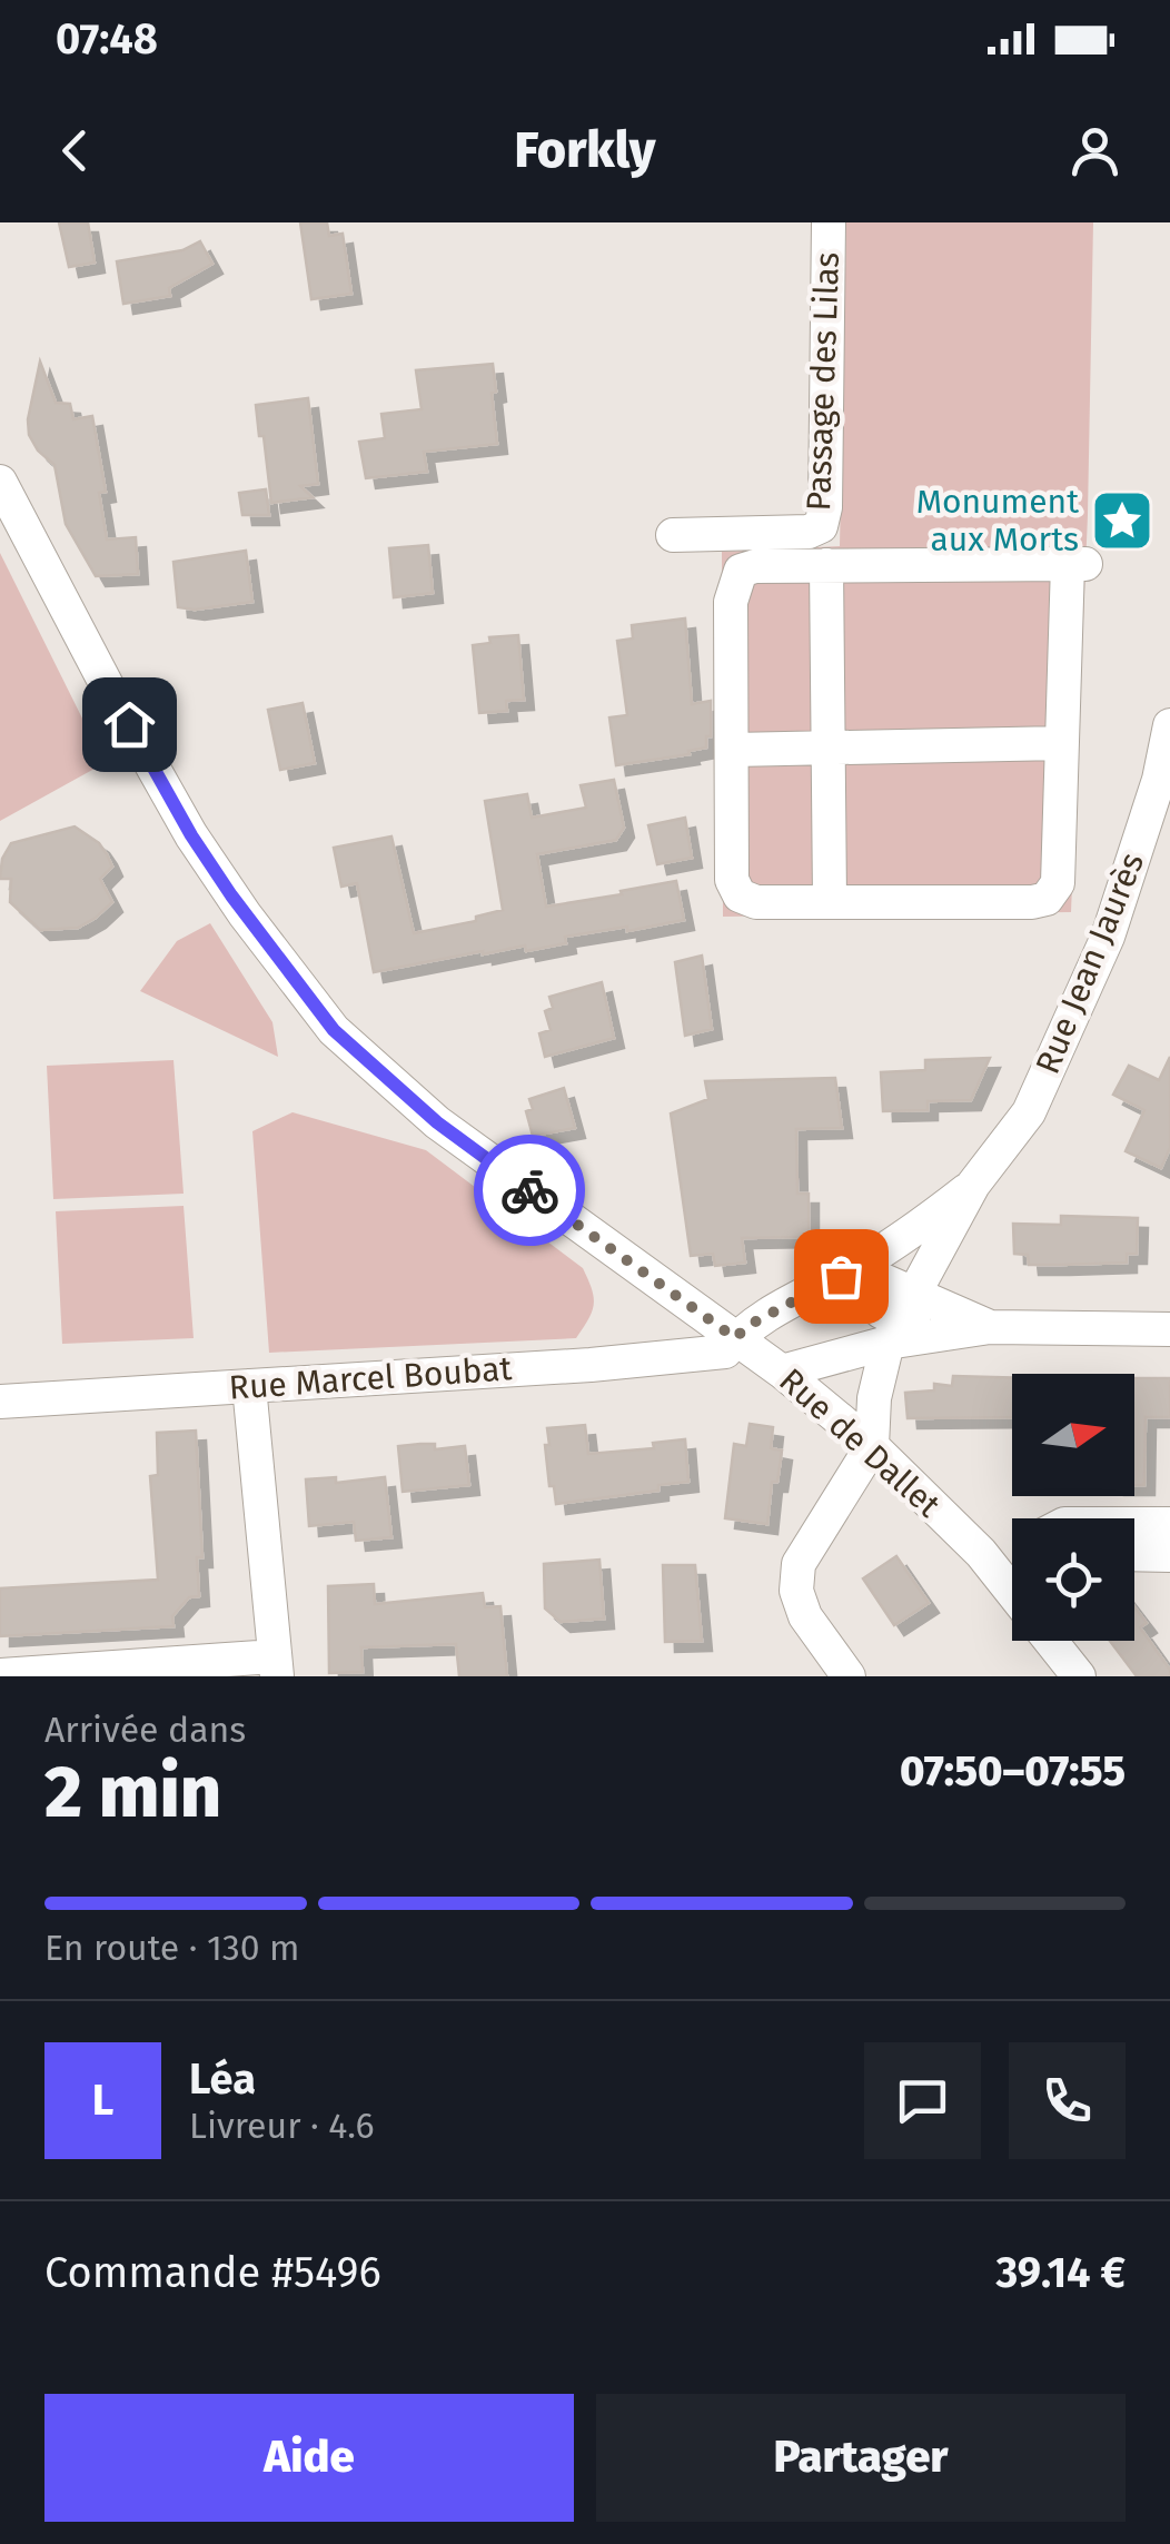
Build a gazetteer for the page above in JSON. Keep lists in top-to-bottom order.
{
  "streets": {
    "street": [
      "Passage des Lilas",
      "Rue Jean Jaurès",
      "Rue Marcel Boubat",
      "Rue de Dallet"
    ]
  },
  "crossings": [
    ["Rue Jean Jaurès", "Rue Marcel Boubat"],
    ["Rue Jean Jaurès", "Rue de Dallet"],
    ["Rue Marcel Boubat", "Rue de Dallet"]
  ],
  "places": {
    "place": ["Monument aux Morts"]
  },
  "north": "right",
  "page": {
    "status": "07:48",
    "header": "Forkly",
    "heading": ["2 min", "Arrivée dans", "07:50–07:55"],
    "panel": [
      "Léa",
      "Livreur · 4.6",
      "Commande #5496",
      "39.14 €"
    ],
    "bar": "En route · 130 m",
    "round": "L",
    "buttons": ["Aide", "Partager"]
  }
}
